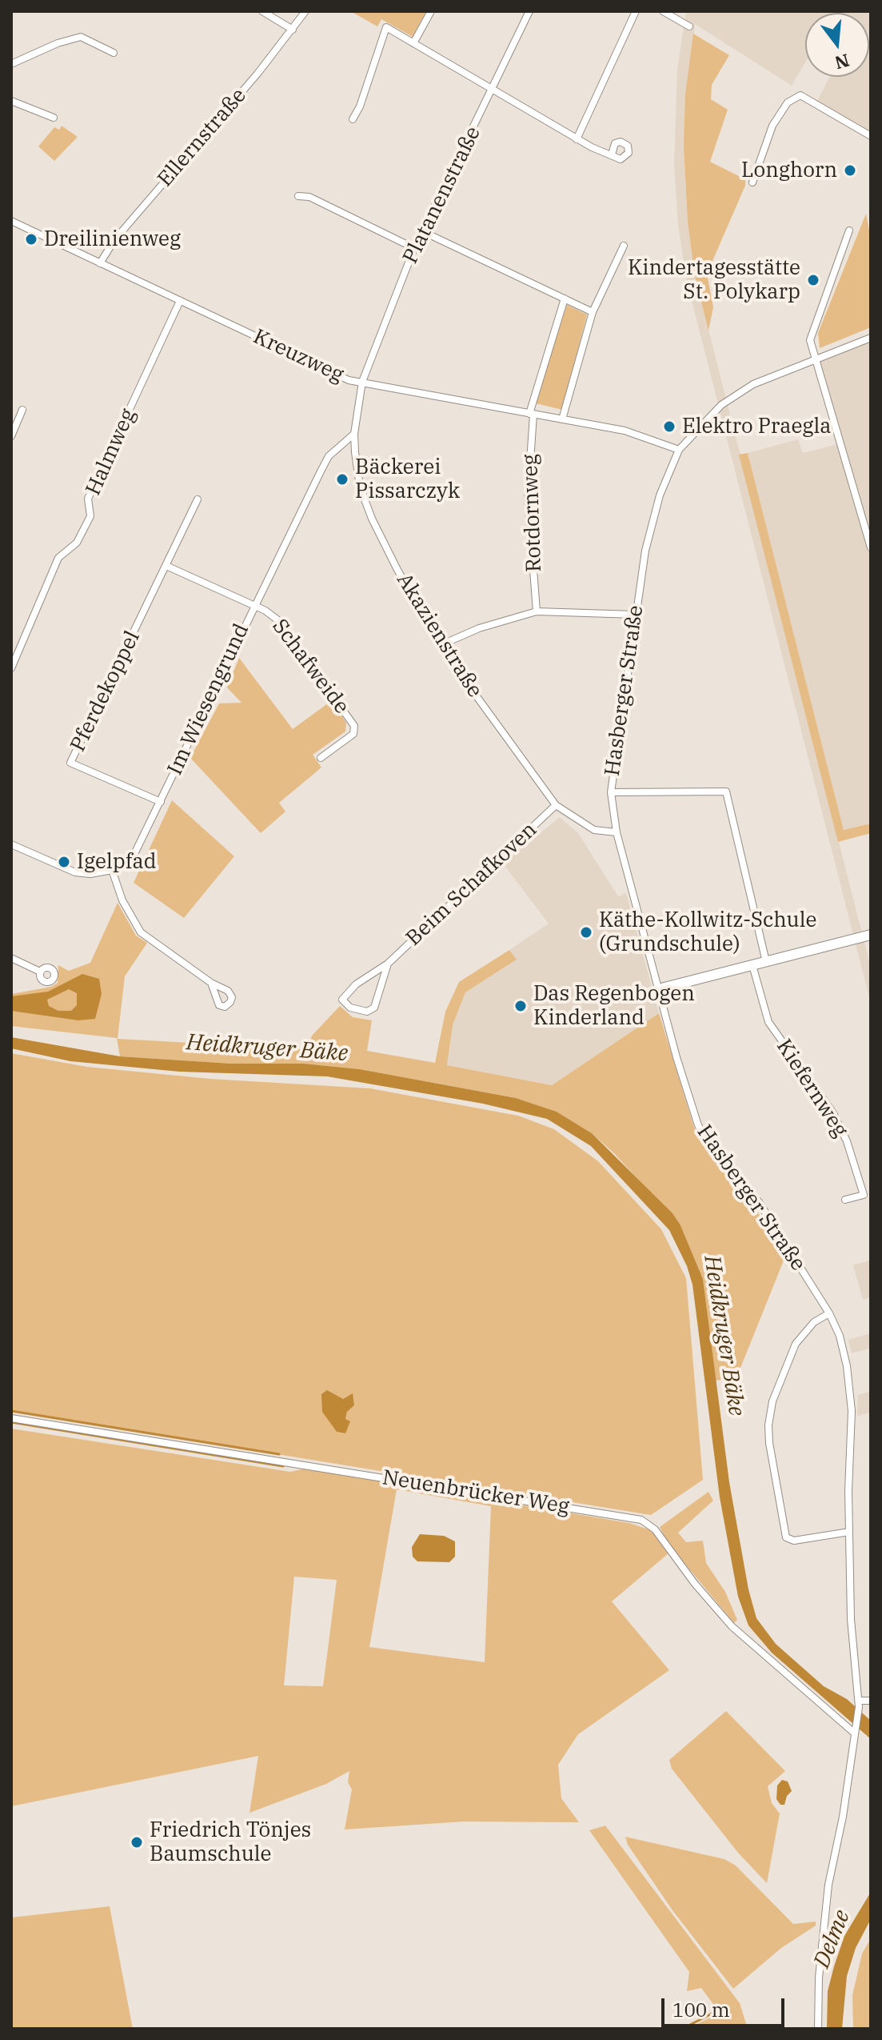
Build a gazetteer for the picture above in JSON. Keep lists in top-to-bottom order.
{
  "streets": {
    "street": [
      "Ellernstraße",
      "Platanenstraße",
      "Kreuzweg",
      "Halmweg",
      "Rotdornweg",
      "Akazienstraße",
      "Schafweide",
      "Hasberger Straße",
      "Pferdekoppel",
      "Im Wiesengrund",
      "Beim Schafkoven",
      "Kiefernweg",
      "Neuenbrücker Weg"
    ]
  },
  "crossings": [
    ["Ellernstraße", "Kreuzweg"],
    ["Platanenstraße", "Kreuzweg"],
    ["Platanenstraße", "Akazienstraße"],
    ["Kreuzweg", "Halmweg"],
    ["Kreuzweg", "Rotdornweg"],
    ["Kreuzweg", "Akazienstraße"],
    ["Kreuzweg", "Hasberger Straße"],
    ["Akazienstraße", "Hasberger Straße"],
    ["Akazienstraße", "Im Wiesengrund"],
    ["Akazienstraße", "Beim Schafkoven"],
    ["Schafweide", "Im Wiesengrund"],
    ["Hasberger Straße", "Neuenbrücker Weg"],
    ["Pferdekoppel", "Im Wiesengrund"]
  ],
  "water": ["Heidkruger Bäke", "Delme"],
  "places": [
    "Longhorn",
    "Dreilinienweg",
    "Kindertagesstätte St. Polykarp",
    "Elektro Praegla",
    "Bäckerei Pissarczyk",
    "Igelpfad",
    "Käthe-Kollwitz-Schule (Grundschule)",
    "Das Regenbogen Kinderland",
    "Friedrich Tönjes Baumschule"
  ],
  "scale_bar": "100 m",
  "north": "bottom"
}
